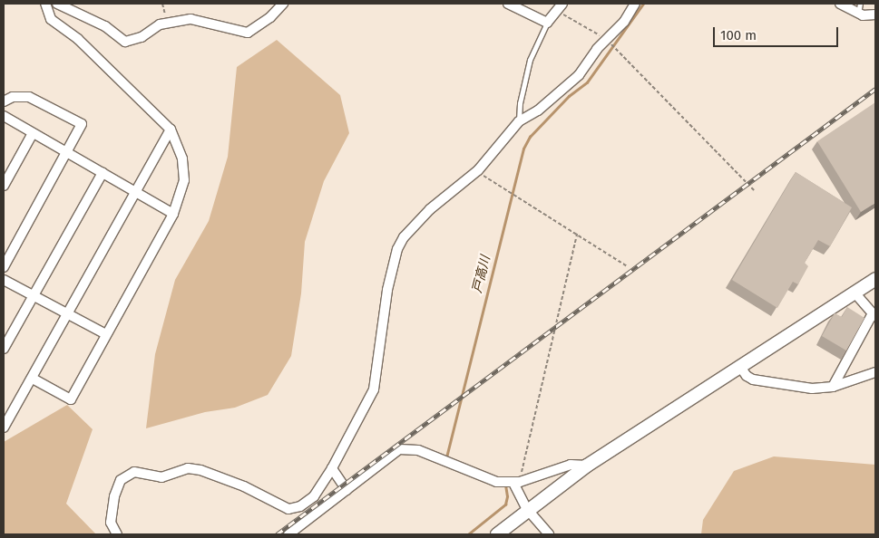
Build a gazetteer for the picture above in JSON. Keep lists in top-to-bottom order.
{
  "water": ["戸高川"],
  "scale_bar": "100 m"
}
